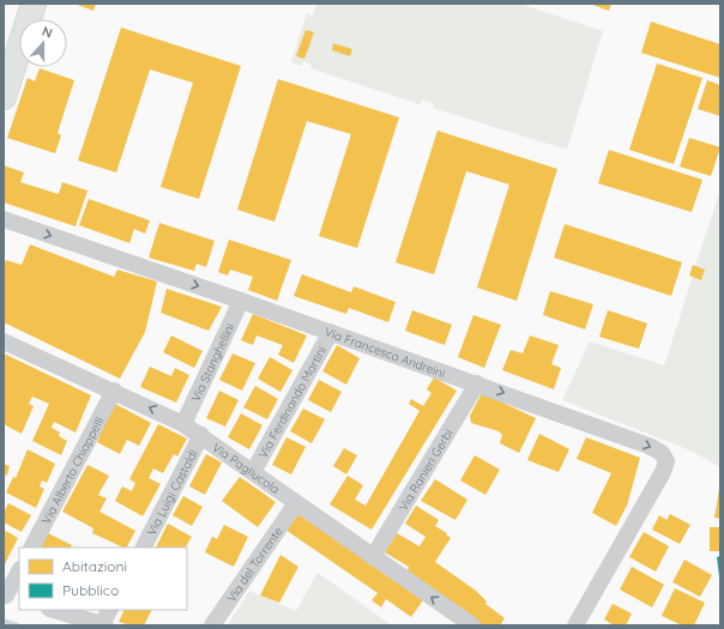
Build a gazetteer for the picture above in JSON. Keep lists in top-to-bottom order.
{
  "streets": {
    "street": [
      "Via Francesco Andreini",
      "Via Stanghellini",
      "Via Ferdinando Martini",
      "Via Pagliucola",
      "Via Alberto Chiappelli",
      "Via Ranieri Gerbi",
      "Via Luigi Castaldi",
      "Via del Torrente"
    ]
  },
  "crossings": [
    ["Via Francesco Andreini", "Via Stanghellini"],
    ["Via Francesco Andreini", "Via Ferdinando Martini"],
    ["Via Francesco Andreini", "Via Ranieri Gerbi"],
    ["Via Stanghellini", "Via Pagliucola"],
    ["Via Ferdinando Martini", "Via Pagliucola"],
    ["Via Pagliucola", "Via Alberto Chiappelli"],
    ["Via Pagliucola", "Via Ranieri Gerbi"],
    ["Via Pagliucola", "Via Luigi Castaldi"],
    ["Via Pagliucola", "Via del Torrente"]
  ],
  "one_way": ["Via Pagliucola"],
  "legend": ["Abitazioni", "Pubblico"],
  "north": "top"
}
